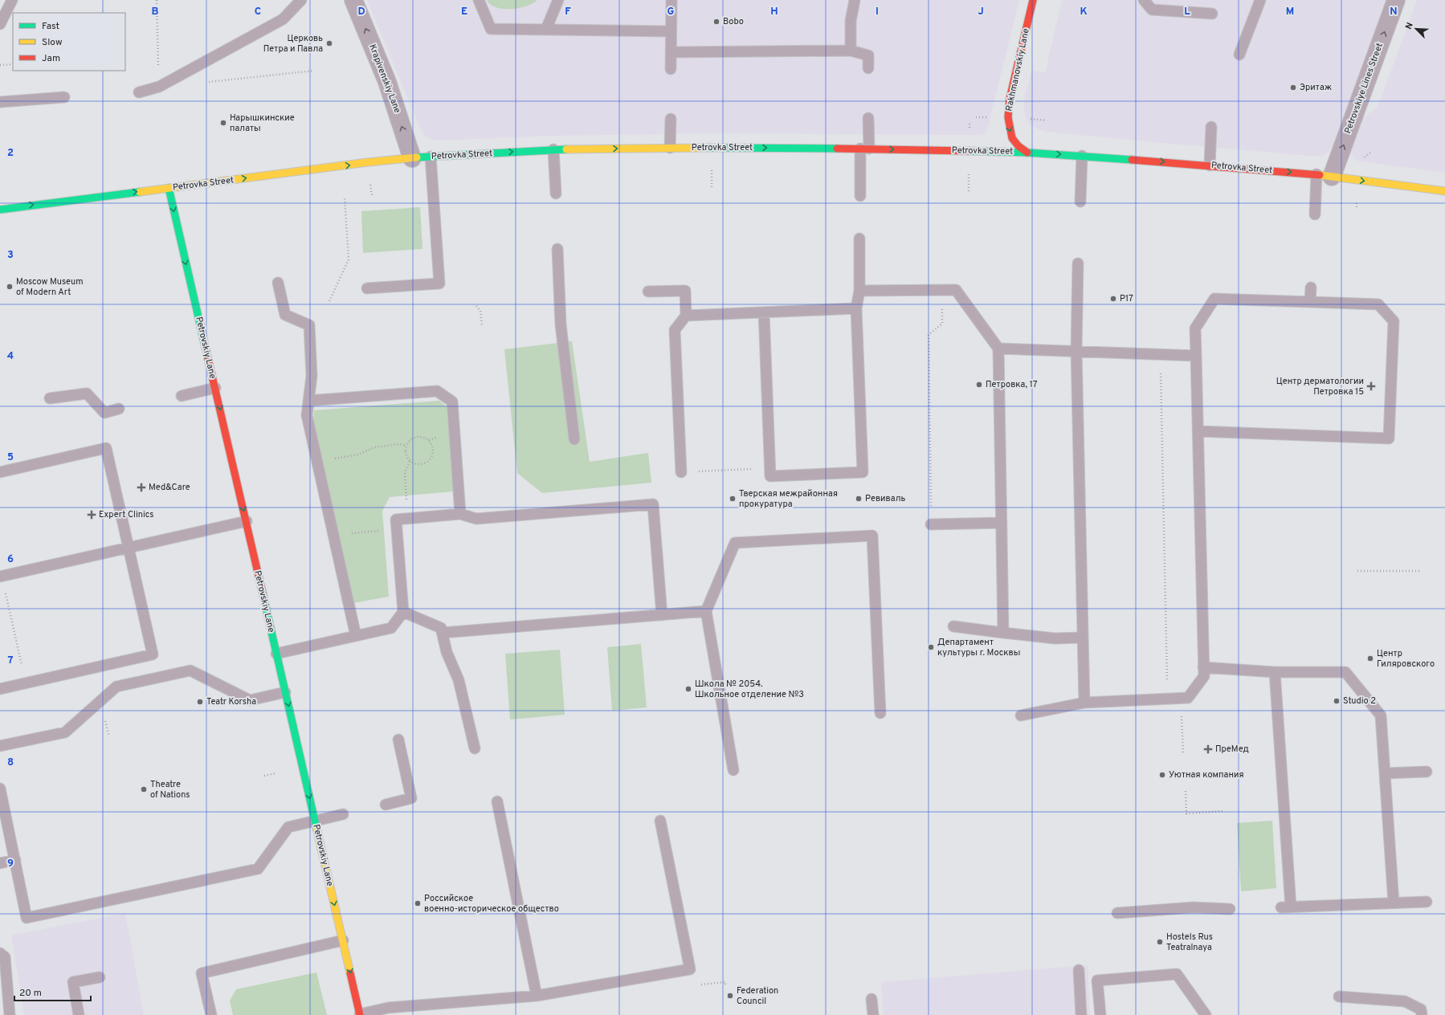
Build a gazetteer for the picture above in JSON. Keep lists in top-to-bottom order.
{
  "streets": {
    "street": [
      "Rakhmanovskiy Lane",
      "Krapivenskiy Lane",
      "Petrovskiye Lines Street",
      "Petrovka Street",
      "Petrovskiy Lane"
    ]
  },
  "crossings": [
    ["Rakhmanovskiy Lane", "Petrovka Street"],
    ["Krapivenskiy Lane", "Petrovka Street"],
    ["Petrovskiye Lines Street", "Petrovka Street"],
    ["Petrovka Street", "Petrovskiy Lane"]
  ],
  "one_way": [
    "Rakhmanovskiy Lane",
    "Krapivenskiy Lane",
    "Petrovskiye Lines Street",
    "Petrovka Street",
    "Petrovskiy Lane"
  ],
  "places": {
    "other": [
      "Bobo",
      "Церковь Петра и Павла",
      "Эритаж",
      "Нарышкинские палаты",
      "Moscow Museum of Modern Art",
      "P17",
      "Петровка, 17",
      "Тверская межрайонная прокуратура",
      "Ревиваль",
      "Департамент культуры г. Москвы",
      "Центр Гиляровского",
      "Школа № 2054. Школьное отделение №3",
      "Studio 2",
      "Teatr Korsha",
      "Уютная компания",
      "Theatre of Nations",
      "Российское военно-историческое общество",
      "Hostels Rus Teatralnaya",
      "Federation Council"
    ],
    "health": [
      "Центр дерматологии Петровка 15",
      "Med&Care",
      "Expert Clinics",
      "ПреМед"
    ]
  },
  "legend": ["Fast", "Slow", "Jam"],
  "scale_bar": "20 m",
  "north": "top left",
  "grid": {
    "columns": [
      "B",
      "C",
      "D",
      "E",
      "F",
      "G",
      "H",
      "I",
      "J",
      "K",
      "L",
      "M",
      "N"
    ],
    "rows": [
      "2",
      "3",
      "4",
      "5",
      "6",
      "7",
      "8",
      "9"
    ]
  }
}
